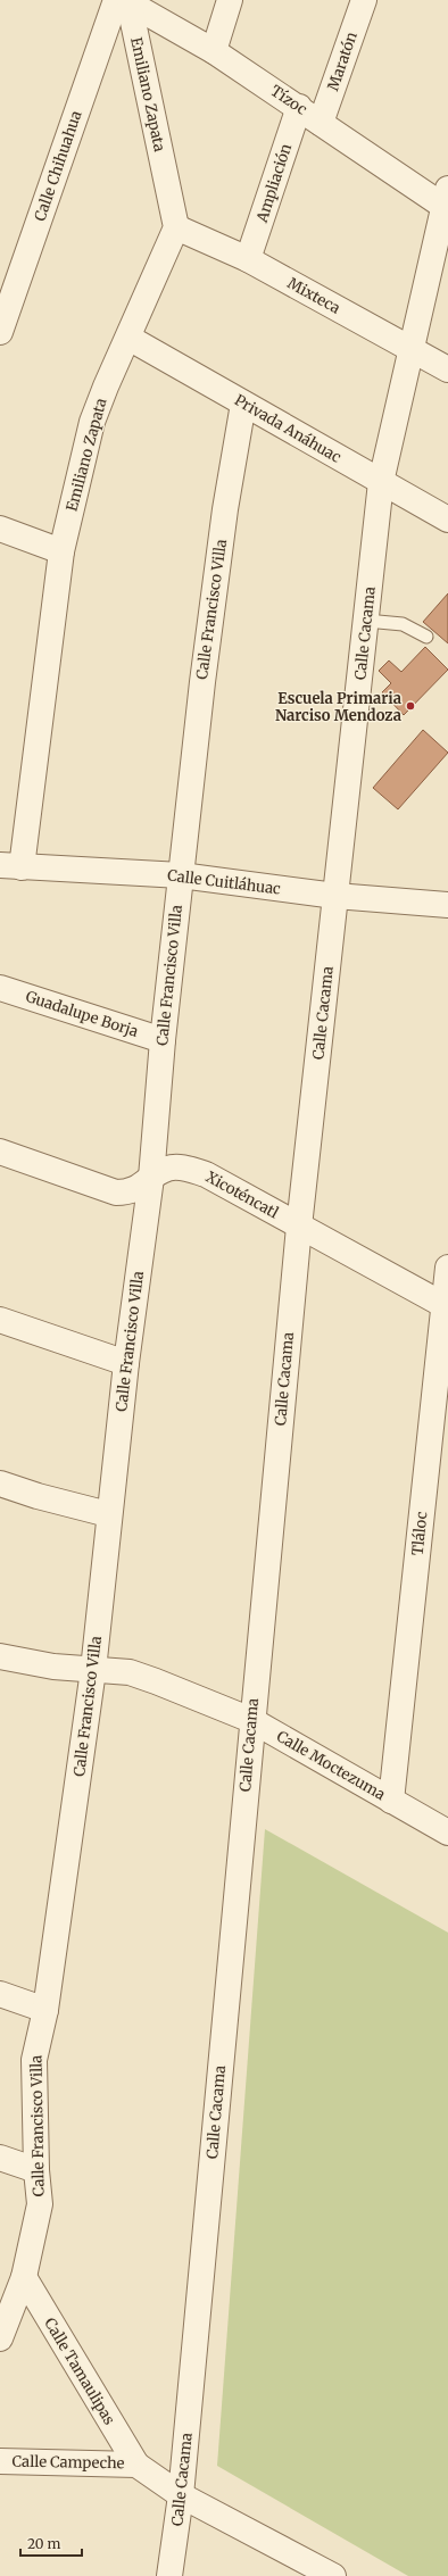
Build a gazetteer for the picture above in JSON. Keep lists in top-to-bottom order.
{
  "streets": {
    "street": [
      "Maratón",
      "Emiliano Zapata",
      "Tízoc",
      "Calle Chihuahua",
      "Ampliación",
      "Mixteca",
      "Privada Anáhuac",
      "Calle Francisco Villa",
      "Calle Cacama",
      "Calle Cuitláhuac",
      "Guadalupe Borja",
      "Xicoténcatl",
      "Tláloc",
      "Calle Moctezuma",
      "Calle Tamaulipas",
      "Calle Campeche"
    ]
  },
  "crossings": [
    ["Maratón", "Tízoc"],
    ["Emiliano Zapata", "Tízoc"],
    ["Emiliano Zapata", "Calle Chihuahua"],
    ["Emiliano Zapata", "Mixteca"],
    ["Emiliano Zapata", "Privada Anáhuac"],
    ["Emiliano Zapata", "Calle Cuitláhuac"],
    ["Tízoc", "Calle Chihuahua"],
    ["Tízoc", "Ampliación"],
    ["Tízoc", "Calle Cacama"],
    ["Ampliación", "Mixteca"],
    ["Mixteca", "Calle Cacama"],
    ["Privada Anáhuac", "Calle Francisco Villa"],
    ["Privada Anáhuac", "Calle Cacama"],
    ["Calle Francisco Villa", "Calle Cuitláhuac"],
    ["Calle Francisco Villa", "Guadalupe Borja"],
    ["Calle Francisco Villa", "Xicoténcatl"],
    ["Calle Francisco Villa", "Calle Moctezuma"],
    ["Calle Francisco Villa", "Calle Tamaulipas"],
    ["Calle Cacama", "Calle Cuitláhuac"],
    ["Calle Cacama", "Xicoténcatl"],
    ["Calle Cacama", "Calle Moctezuma"],
    ["Calle Cacama", "Calle Campeche"],
    ["Xicoténcatl", "Tláloc"],
    ["Tláloc", "Calle Moctezuma"],
    ["Calle Tamaulipas", "Calle Campeche"]
  ],
  "places": ["Escuela Primaria Narciso Mendoza"],
  "scale_bar": "20 m"
}
